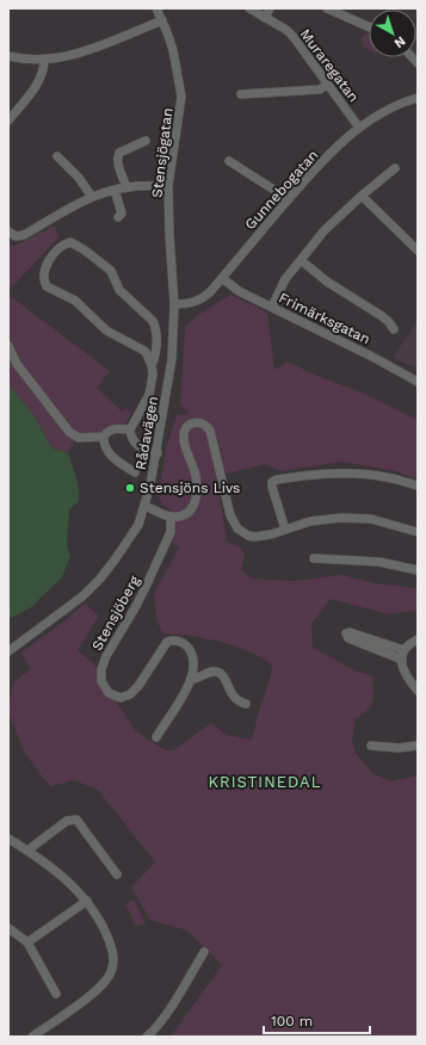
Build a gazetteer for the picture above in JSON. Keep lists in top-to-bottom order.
{
  "streets": {
    "street": [
      "Muraregatan",
      "Stensjögatan",
      "Gunnebogatan",
      "Frimärksgatan",
      "Rådavägen",
      "Stensjöberg"
    ]
  },
  "crossings": [
    ["Muraregatan", "Gunnebogatan"],
    ["Stensjögatan", "Gunnebogatan"],
    ["Stensjögatan", "Rådavägen"],
    ["Gunnebogatan", "Frimärksgatan"],
    ["Gunnebogatan", "Rådavägen"]
  ],
  "districts": ["KRISTINEDAL"],
  "places": ["Stensjöns Livs"],
  "scale_bar": "100 m",
  "north": "bottom right"
}
